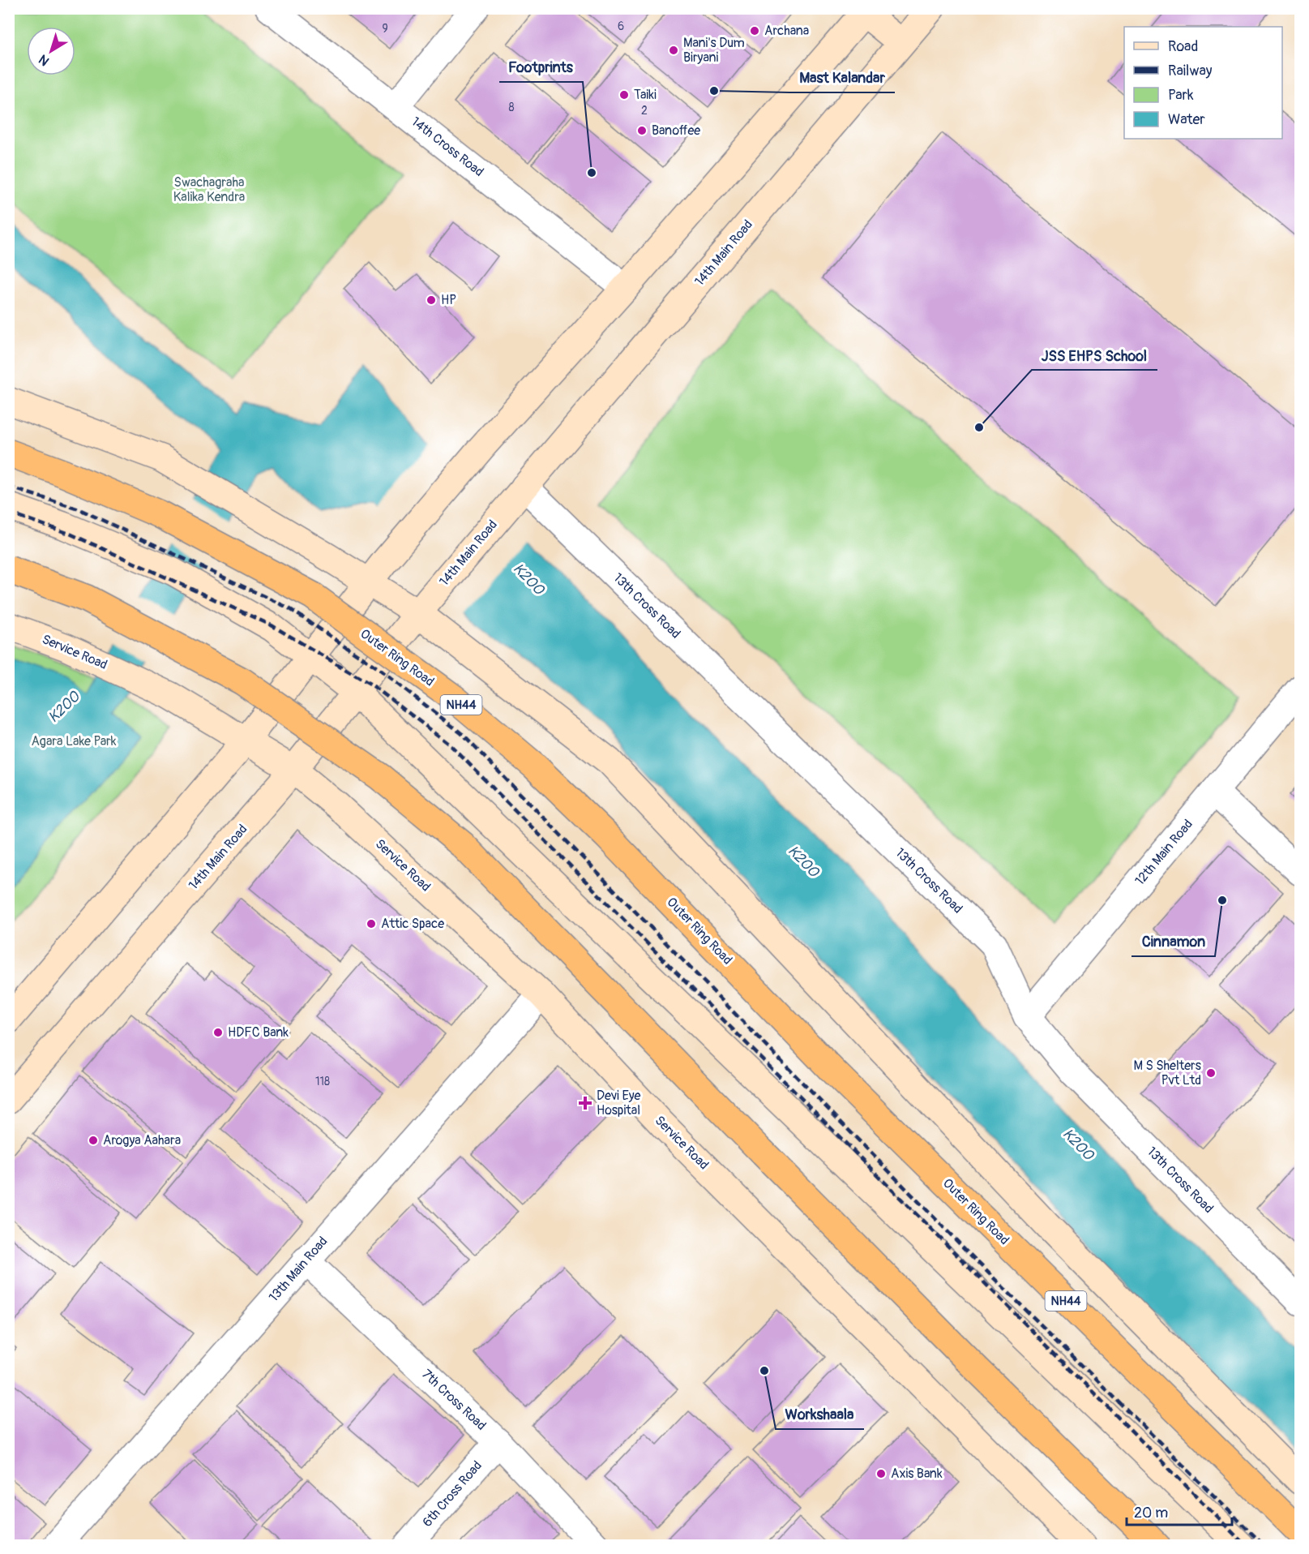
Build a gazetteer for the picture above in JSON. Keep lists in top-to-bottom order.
{
  "streets": {
    "highway": ["Outer Ring Road", "NH44"],
    "street": [
      "14th Cross Road",
      "14th Main Road",
      "13th Cross Road",
      "Service Road",
      "12th Main Road",
      "13th Main Road",
      "7th Cross Road",
      "6th Cross Road"
    ]
  },
  "crossings": [
    ["14th Main Road", "13th Cross Road"],
    ["14th Main Road", "Service Road"],
    ["13th Cross Road", "12th Main Road"],
    ["Service Road", "13th Main Road"],
    ["13th Main Road", "7th Cross Road"],
    ["7th Cross Road", "6th Cross Road"]
  ],
  "water": ["K200"],
  "parks": ["Swachagraha Kalika Kendra", "Agara Lake Park"],
  "places": {
    "other": [
      "Archana",
      "Mani's Dum Biryani",
      "Mast Kalandar",
      "Taiki",
      "Banoffee",
      "Footprints",
      "HP",
      "JSS EHPS School",
      "Cinnamon",
      "Attic Space",
      "HDFC Bank",
      "M S Shelters Pvt Ltd",
      "Arogya Aahara",
      "Workshaala",
      "Axis Bank"
    ],
    "health": ["Devi Eye Hospital"]
  },
  "house_numbers": [
    "6",
    "9",
    "8",
    "2",
    "118"
  ],
  "legend": [
    "Road",
    "Railway",
    "Park",
    "Water"
  ],
  "scale_bar": "20 m",
  "north": "bottom left"
}
